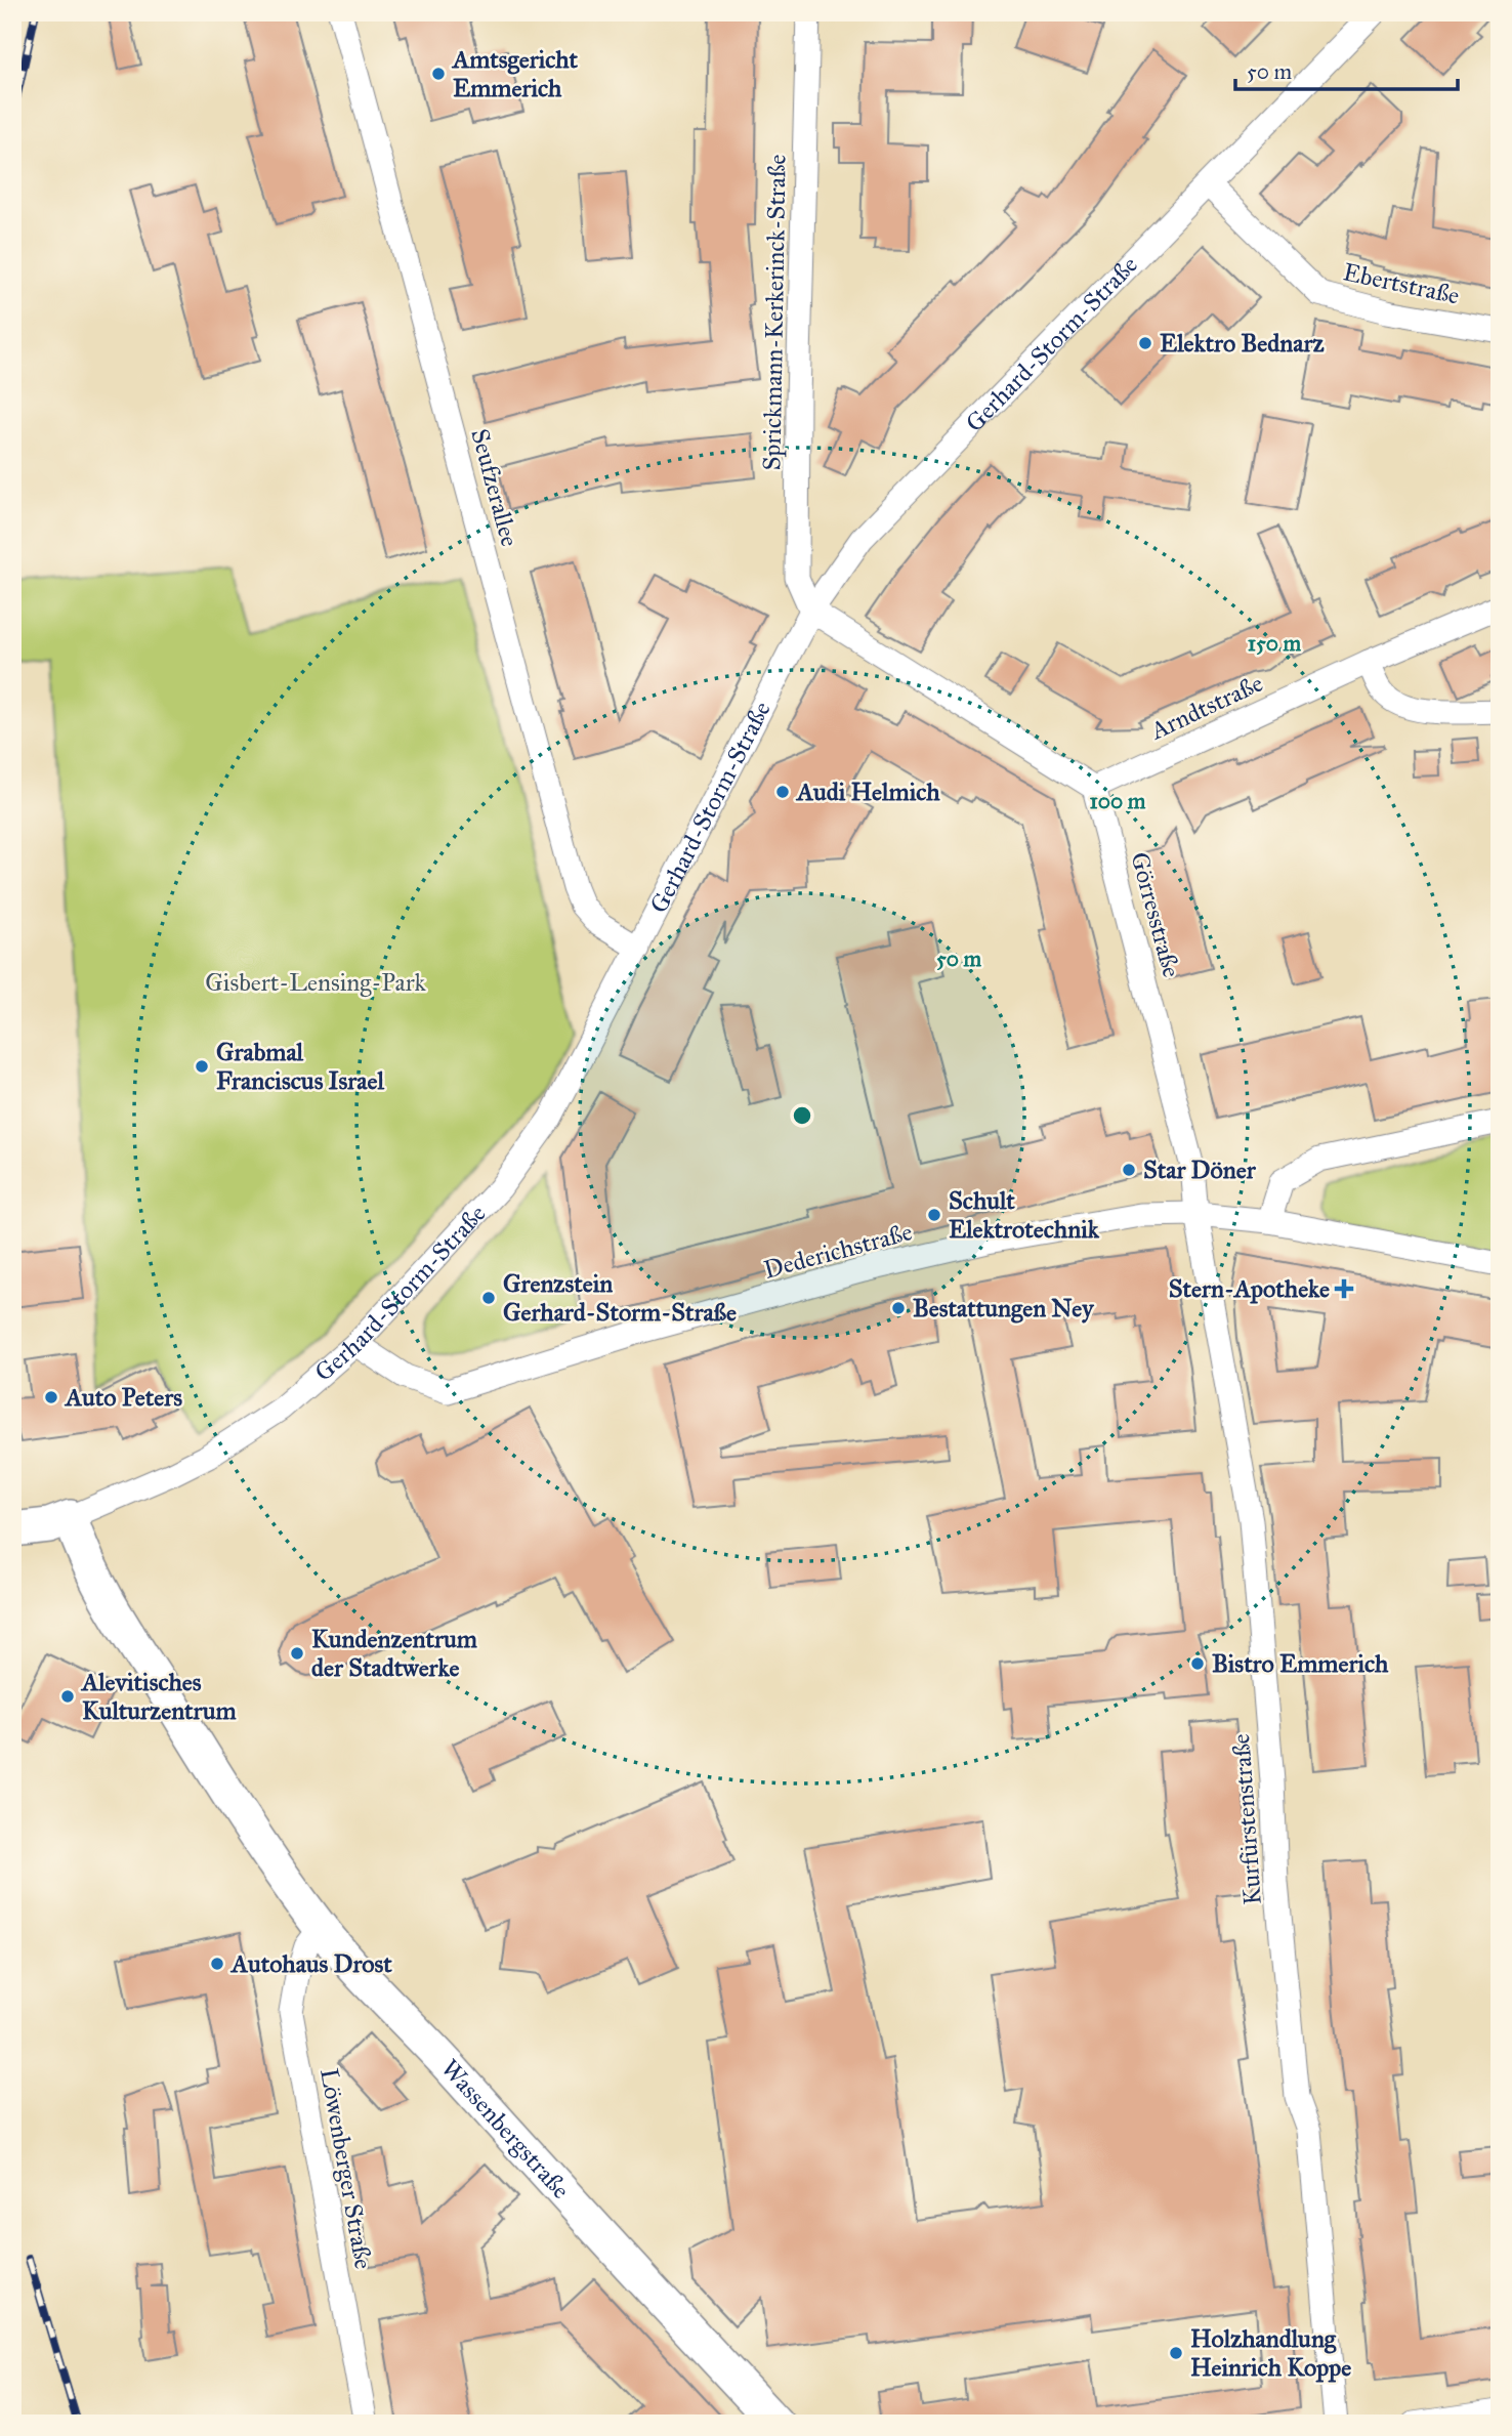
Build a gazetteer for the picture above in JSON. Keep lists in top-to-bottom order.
{
  "streets": {
    "street": [
      "Ebertstraße",
      "Sprickmann-Kerkerinck-Straße",
      "Gerhard-Storm-Straße",
      "Seufzerallee",
      "Arndtstraße",
      "Görresstraße",
      "Dederichstraße",
      "Kurfürstenstraße",
      "Wassenbergstraße",
      "Löwenberger Straße"
    ]
  },
  "crossings": [
    ["Ebertstraße", "Gerhard-Storm-Straße"],
    ["Sprickmann-Kerkerinck-Straße", "Gerhard-Storm-Straße"],
    ["Gerhard-Storm-Straße", "Seufzerallee"],
    ["Gerhard-Storm-Straße", "Dederichstraße"],
    ["Gerhard-Storm-Straße", "Wassenbergstraße"],
    ["Arndtstraße", "Görresstraße"],
    ["Görresstraße", "Dederichstraße"],
    ["Görresstraße", "Kurfürstenstraße"],
    ["Dederichstraße", "Kurfürstenstraße"],
    ["Wassenbergstraße", "Löwenberger Straße"]
  ],
  "parks": ["Gisbert-Lensing-Park"],
  "places": {
    "other": [
      "Amtsgericht Emmerich",
      "Elektro Bednarz",
      "Audi Helmich",
      "Grabmal Franciscus Israel",
      "Star Döner",
      "Schult Elektrotechnik",
      "Grenzstein Gerhard-Storm-Straße",
      "Bestattungen Ney",
      "Auto Peters",
      "Kundenzentrum der Stadtwerke",
      "Bistro Emmerich",
      "Alevitisches Kulturzentrum",
      "Autohaus Drost",
      "Holzhandlung Heinrich Koppe"
    ],
    "health": ["Stern-Apotheke"]
  },
  "scale_bar": "50 m",
  "rings": ["150 m", "100 m", "50 m"]
}
